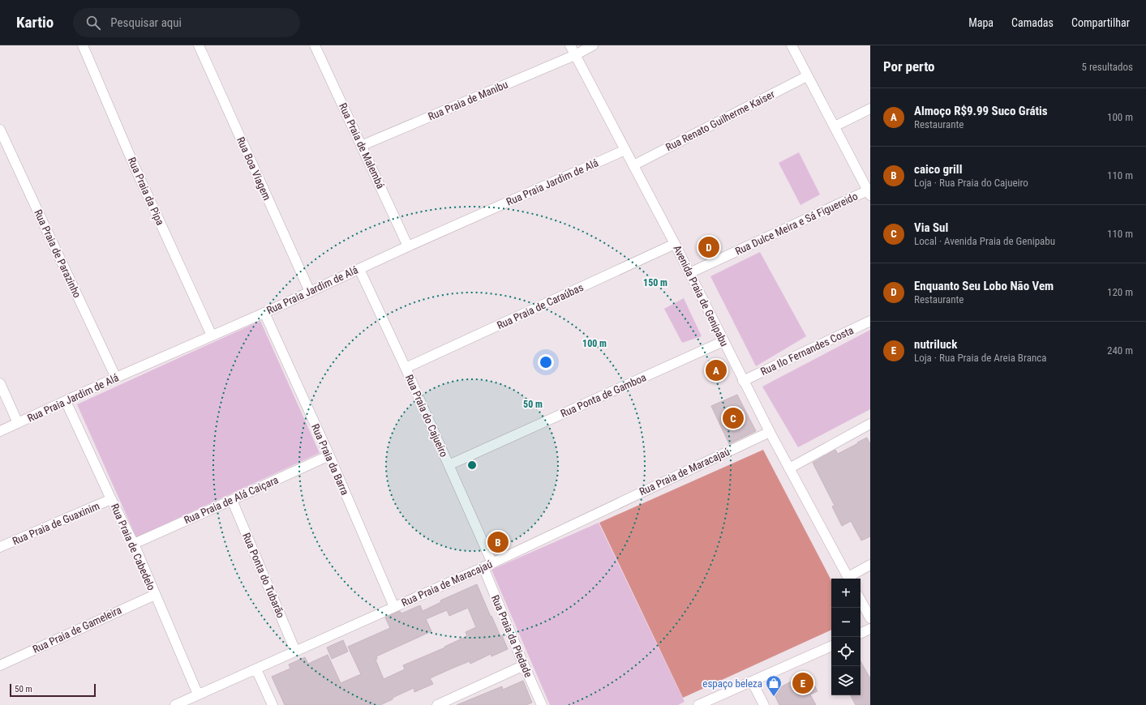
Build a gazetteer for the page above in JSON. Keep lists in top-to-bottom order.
{
  "streets": {
    "street": [
      "Rua Praia de Manibu",
      "Rua Renato Guilherme Kaiser",
      "Rua Praia de Malembá",
      "Rua Boa Viagem",
      "Rua Praia Jardim de Alá",
      "Rua Praia da Pipa",
      "Rua Dulce Meira e Sá Figuereido",
      "Rua Praia de Parazinho",
      "Avenida Praia de Genipabu",
      "Rua Praia de Caraúbas",
      "Rua Ilo Fernandes Costa",
      "Rua Ponta de Gamboa",
      "Rua Praia do Cajueiro",
      "Rua Praia da Barra",
      "Rua Praia de Maracajaú",
      "Rua Praia de Alá Caiçara",
      "Rua Praia de Guaxinim",
      "Rua Praia de Cabedelo",
      "Rua Ponta do Tubarão",
      "Rua Praia de Gameleira",
      "Rua Praia da Piedade"
    ]
  },
  "crossings": [
    ["Rua Praia de Manibu", "Rua Praia de Malembá"],
    ["Rua Praia de Manibu", "Avenida Praia de Genipabu"],
    ["Rua Renato Guilherme Kaiser", "Avenida Praia de Genipabu"],
    ["Rua Praia de Malembá", "Rua Praia Jardim de Alá"],
    ["Rua Boa Viagem", "Rua Praia Jardim de Alá"],
    ["Rua Praia Jardim de Alá", "Rua Praia da Pipa"],
    ["Rua Praia Jardim de Alá", "Rua Praia de Parazinho"],
    ["Rua Praia Jardim de Alá", "Avenida Praia de Genipabu"],
    ["Rua Praia Jardim de Alá", "Rua Praia do Cajueiro"],
    ["Rua Praia Jardim de Alá", "Rua Praia da Barra"],
    ["Rua Praia Jardim de Alá", "Rua Praia de Cabedelo"],
    ["Rua Dulce Meira e Sá Figuereido", "Avenida Praia de Genipabu"],
    ["Avenida Praia de Genipabu", "Rua Praia de Caraúbas"],
    ["Avenida Praia de Genipabu", "Rua Ilo Fernandes Costa"],
    ["Avenida Praia de Genipabu", "Rua Ponta de Gamboa"],
    ["Avenida Praia de Genipabu", "Rua Praia de Maracajaú"],
    ["Rua Praia de Caraúbas", "Rua Praia do Cajueiro"],
    ["Rua Ponta de Gamboa", "Rua Praia do Cajueiro"],
    ["Rua Praia do Cajueiro", "Rua Praia de Maracajaú"],
    ["Rua Praia do Cajueiro", "Rua Praia da Piedade"],
    ["Rua Praia da Barra", "Rua Praia de Maracajaú"],
    ["Rua Praia da Barra", "Rua Praia de Alá Caiçara"],
    ["Rua Praia de Maracajaú", "Rua Praia de Cabedelo"],
    ["Rua Praia de Maracajaú", "Rua Ponta do Tubarão"],
    ["Rua Praia de Maracajaú", "Rua Praia da Piedade"],
    ["Rua Praia de Alá Caiçara", "Rua Praia de Cabedelo"],
    ["Rua Praia de Alá Caiçara", "Rua Ponta do Tubarão"],
    ["Rua Praia de Guaxinim", "Rua Praia de Cabedelo"],
    ["Rua Praia de Cabedelo", "Rua Praia de Gameleira"]
  ],
  "places": {
    "shop": ["espaço beleza"]
  },
  "scale_bar": "50 m",
  "page": {
    "header": "Kartio",
    "search": "Pesquisar aqui",
    "nav": ["Mapa", "Camadas", "Compartilhar"],
    "heading": ["Por perto", "5 resultados"],
    "list": [
      {
        "mark": "A",
        "name": "Almoço R$9.99 Suco Grátis",
        "note": "Restaurante",
        "value": "100 m"
      },
      {
        "mark": "B",
        "name": "caico grill",
        "note": "Loja · Rua Praia do Cajueiro",
        "value": "110 m"
      },
      {
        "mark": "C",
        "name": "Via Sul",
        "note": "Local · Avenida Praia de Genipabu",
        "value": "110 m"
      },
      {
        "mark": "D",
        "name": "Enquanto Seu Lobo Não Vem",
        "note": "Restaurante",
        "value": "120 m"
      },
      {
        "mark": "E",
        "name": "nutriluck",
        "note": "Loja · Rua Praia de Areia Branca",
        "value": "240 m"
      }
    ],
    "pins": [
      "D",
      "A",
      "C",
      "B",
      "E"
    ],
    "map_buttons": ["+", "−"],
    "scale": "50 m"
  },
  "rings": ["150 m", "100 m", "50 m"]
}
